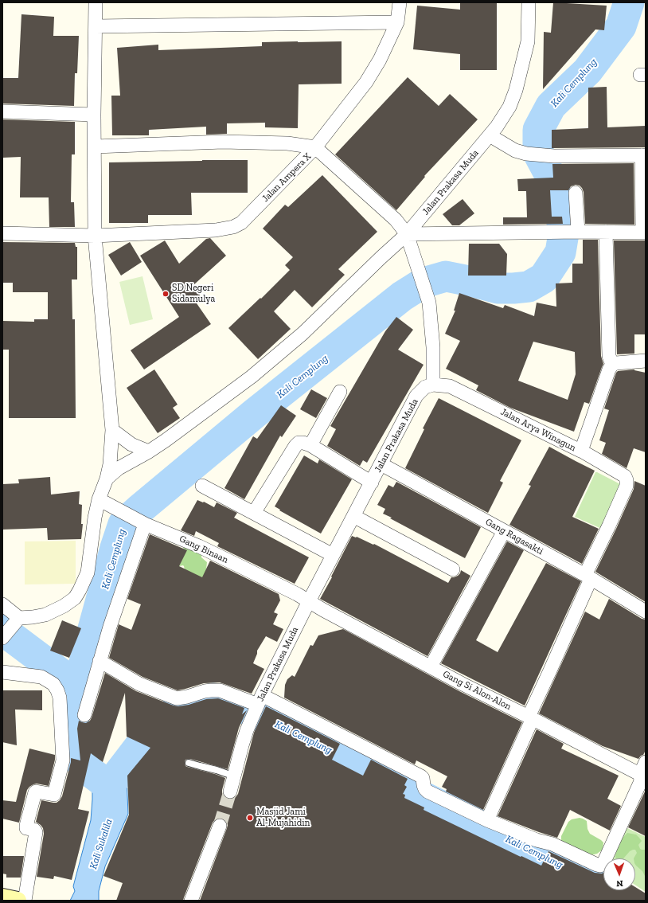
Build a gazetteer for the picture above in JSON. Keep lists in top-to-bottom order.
{
  "streets": {
    "street": [
      "Jalan Ampera X",
      "Jalan Prakasa Muda",
      "Jalan Arya Winagun",
      "Gang Ragasakti",
      "Gang Binaan",
      "Gang Si Alon-Alon"
    ]
  },
  "crossings": [
    ["Jalan Prakasa Muda", "Jalan Arya Winagun"],
    ["Jalan Prakasa Muda", "Gang Ragasakti"],
    ["Jalan Prakasa Muda", "Gang Binaan"],
    ["Jalan Prakasa Muda", "Gang Si Alon-Alon"],
    ["Gang Binaan", "Gang Si Alon-Alon"]
  ],
  "water": ["Kali Cemplung", "Kali Sukalila"],
  "places": ["SD Negeri Sidamulya", "Masjid Jami Al-Mujahidin"],
  "north": "bottom"
}
